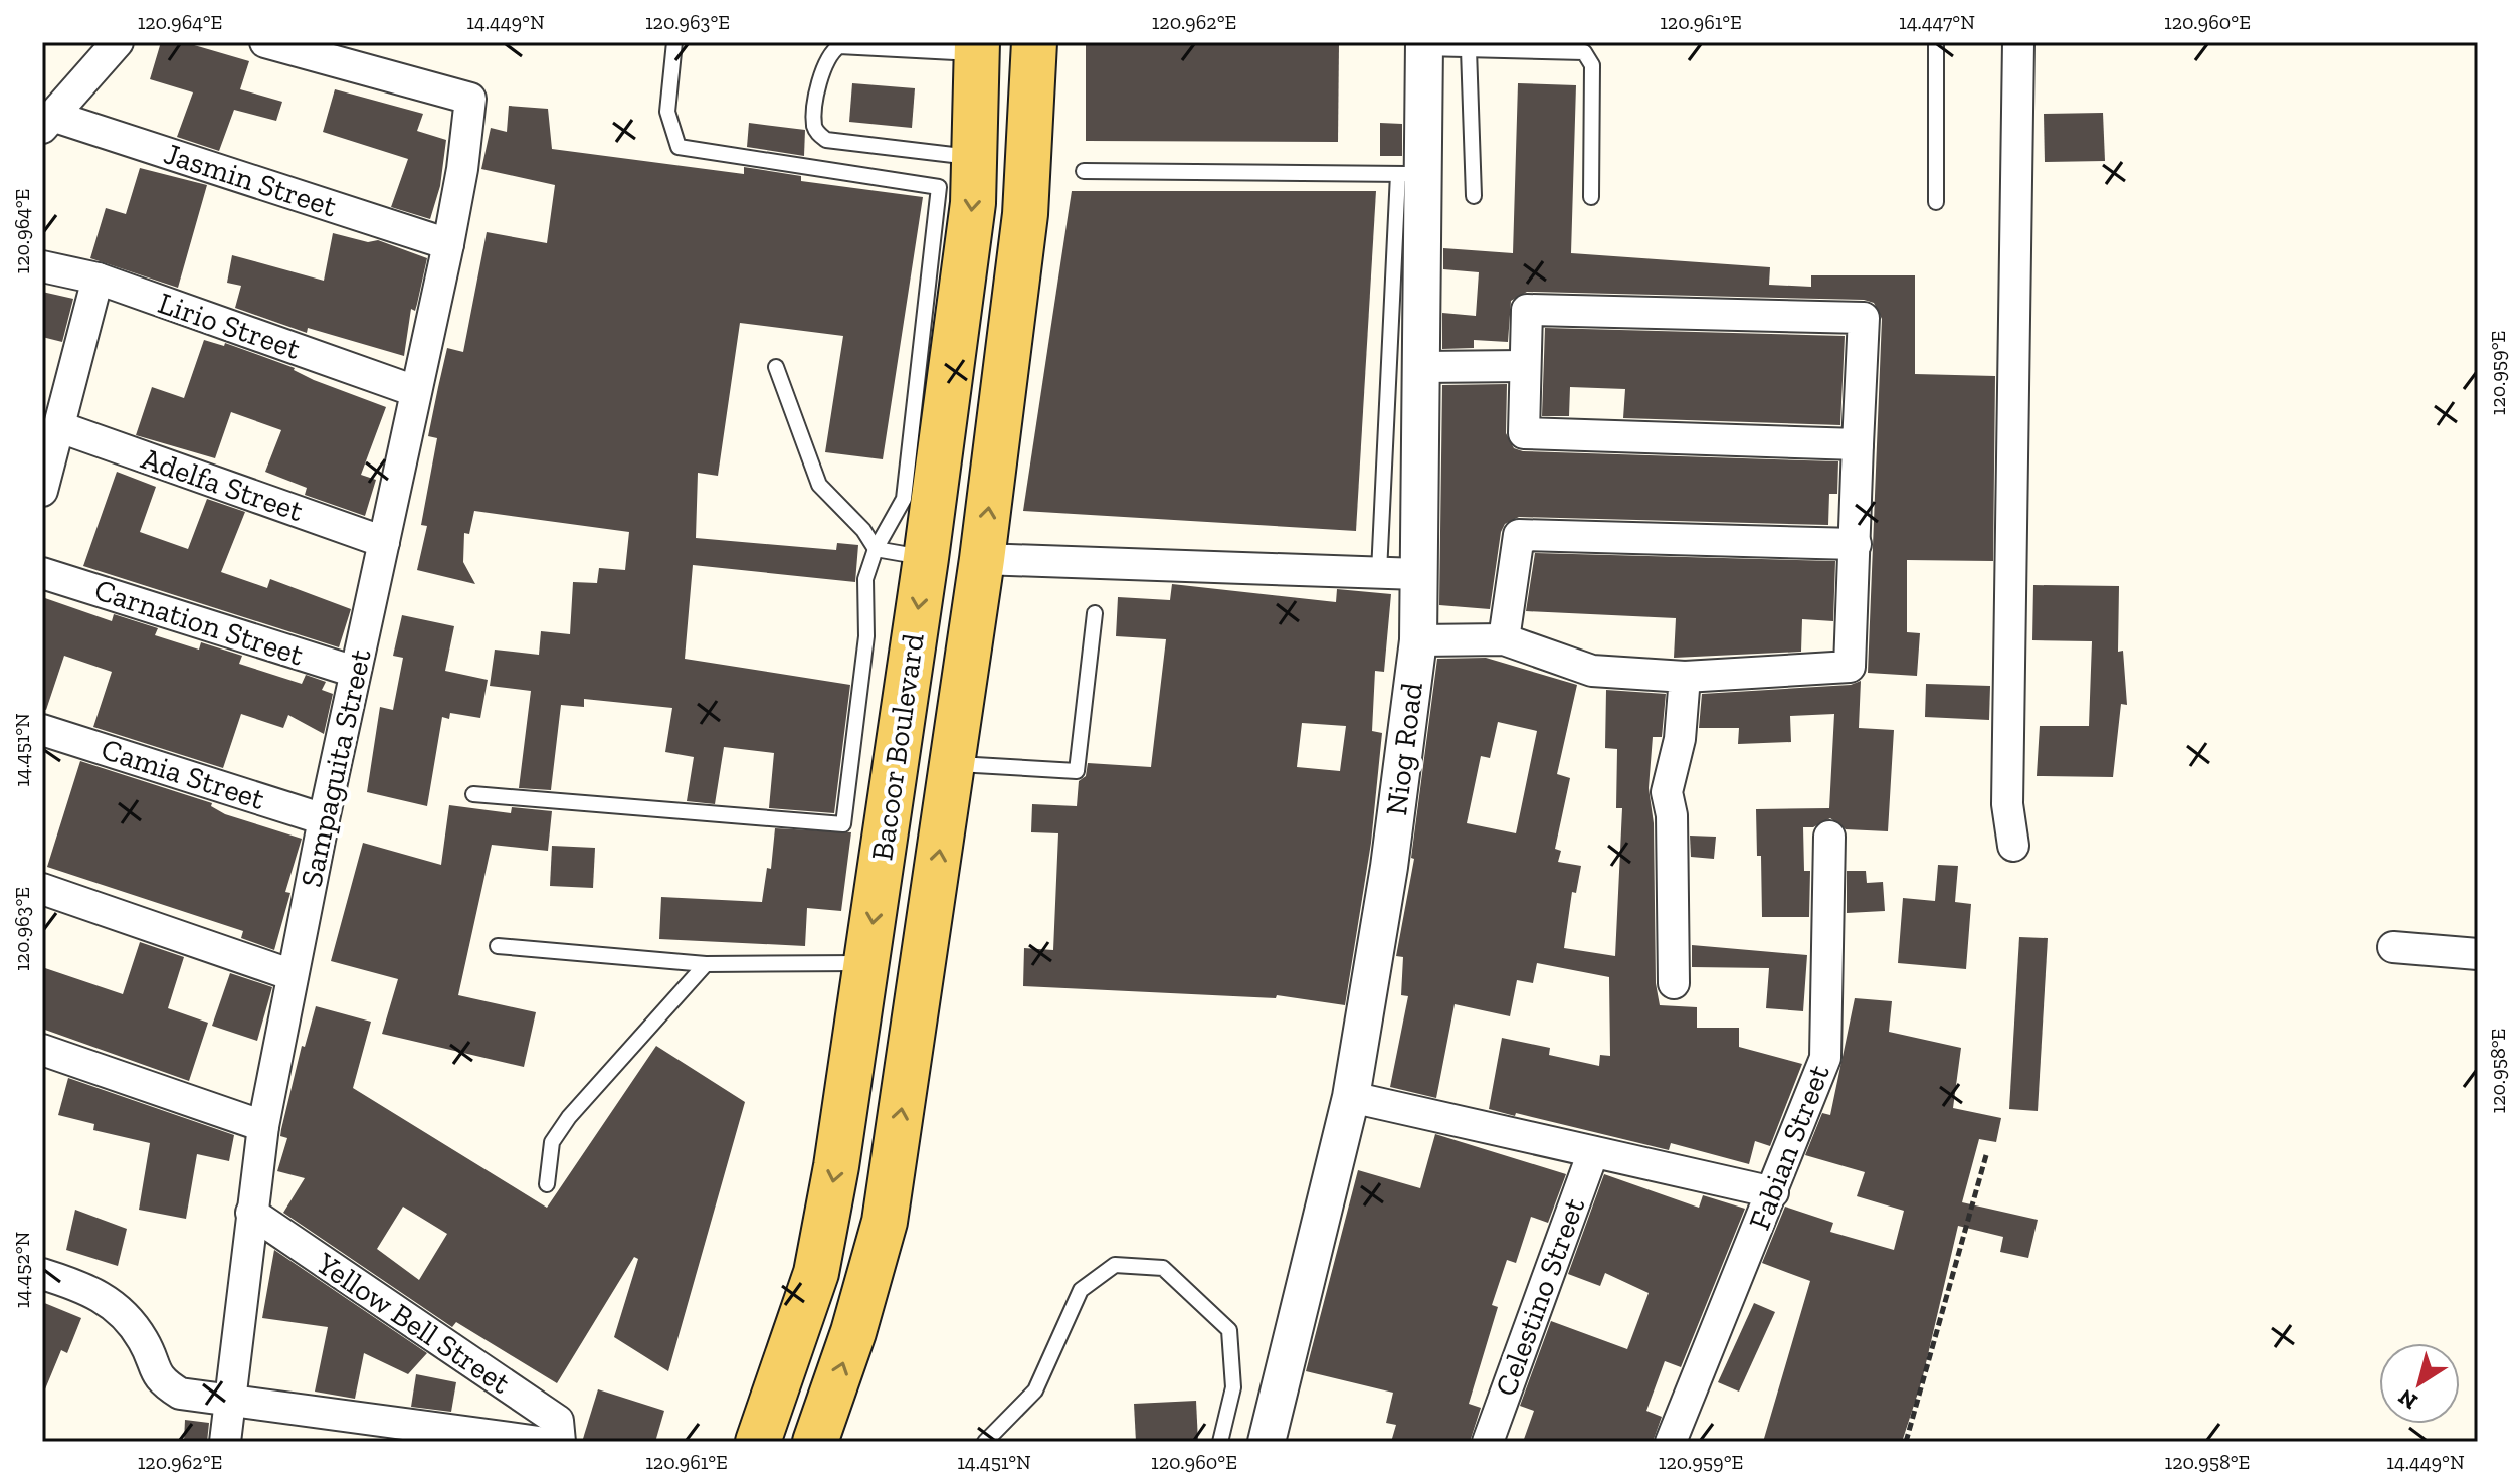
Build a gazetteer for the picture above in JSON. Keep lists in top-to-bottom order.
{
  "streets": {
    "main road": ["Bacoor Boulevard"],
    "street": [
      "Jasmin Street",
      "Lirio Street",
      "Adelfa Street",
      "Carnation Street",
      "Niog Road",
      "Sampaguita Street",
      "Camia Street",
      "Fabian Street",
      "Celestino Street",
      "Yellow Bell Street"
    ]
  },
  "crossings": [
    ["Jasmin Street", "Sampaguita Street"],
    ["Lirio Street", "Sampaguita Street"],
    ["Adelfa Street", "Sampaguita Street"],
    ["Carnation Street", "Sampaguita Street"],
    ["Sampaguita Street", "Camia Street"],
    ["Sampaguita Street", "Yellow Bell Street"]
  ],
  "north": "bottom left",
  "coordinates": [
    "120.964°E",
    "14.449°N",
    "120.963°E",
    "120.962°E",
    "120.961°E",
    "14.447°N",
    "120.960°E",
    "120.959°E",
    "14.451°N",
    "120.958°E",
    "14.452°N"
  ]
}
